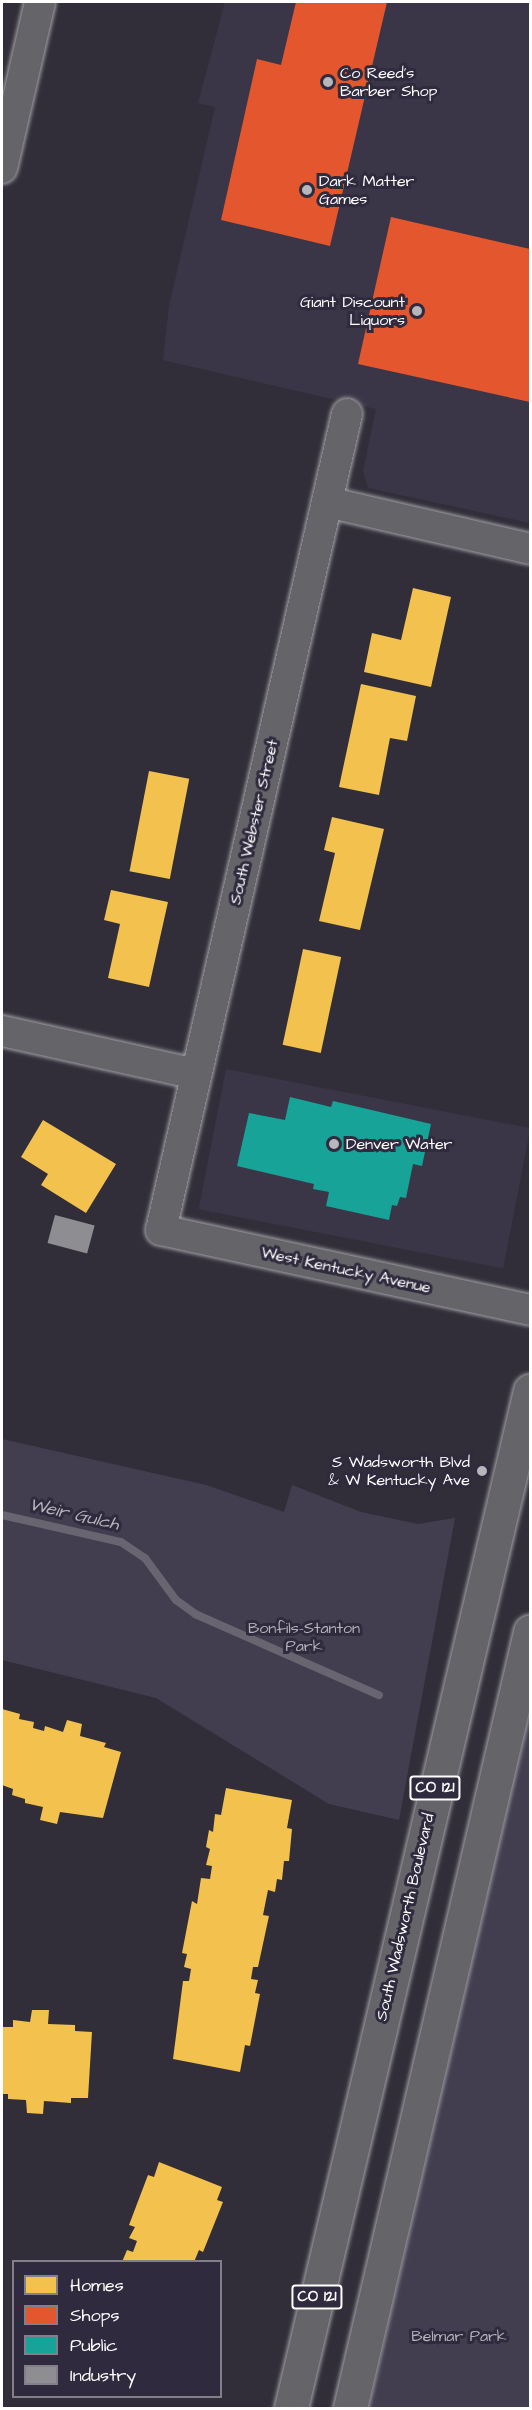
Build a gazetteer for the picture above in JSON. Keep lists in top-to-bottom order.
{
  "streets": {
    "main road": ["CO 121", "South Wadsworth Boulevard"],
    "street": ["South Webster Street", "West Kentucky Avenue"]
  },
  "crossings": [
    ["South Webster Street", "West Kentucky Avenue"]
  ],
  "water": ["Weir Gulch"],
  "parks": ["Bonfils-Stanton Park", "Belmar Park"],
  "places": [
    "Co Reed's Barber Shop",
    "Dark Matter Games",
    "Giant Discount Liquors",
    "Denver Water",
    "S Wadsworth Blvd & W Kentucky Ave"
  ],
  "legend": [
    "Homes",
    "Shops",
    "Public",
    "Industry"
  ]
}
